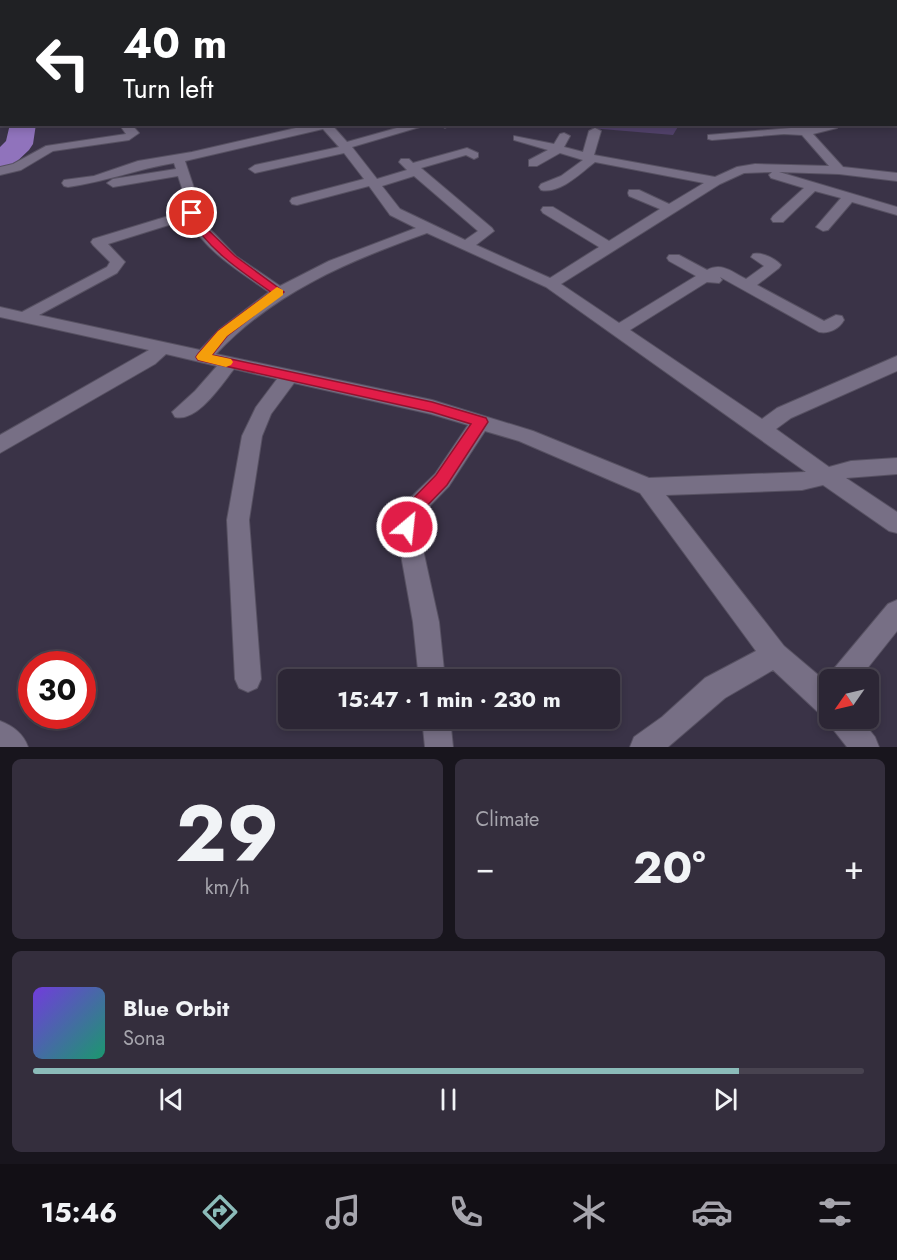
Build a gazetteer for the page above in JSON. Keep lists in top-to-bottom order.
{
  "north": "bottom left",
  "page": {
    "turn": ["40 m", "Turn left"],
    "limit": "30",
    "trip": "15:47 · 1 min · 230 m",
    "tile": [
      ["29", "km/h"],
      "Climate"
    ],
    "heat": ["−", "20°", "+"],
    "song": ["Blue Orbit", "Sona"],
    "tabs": "15:46"
  }
}
